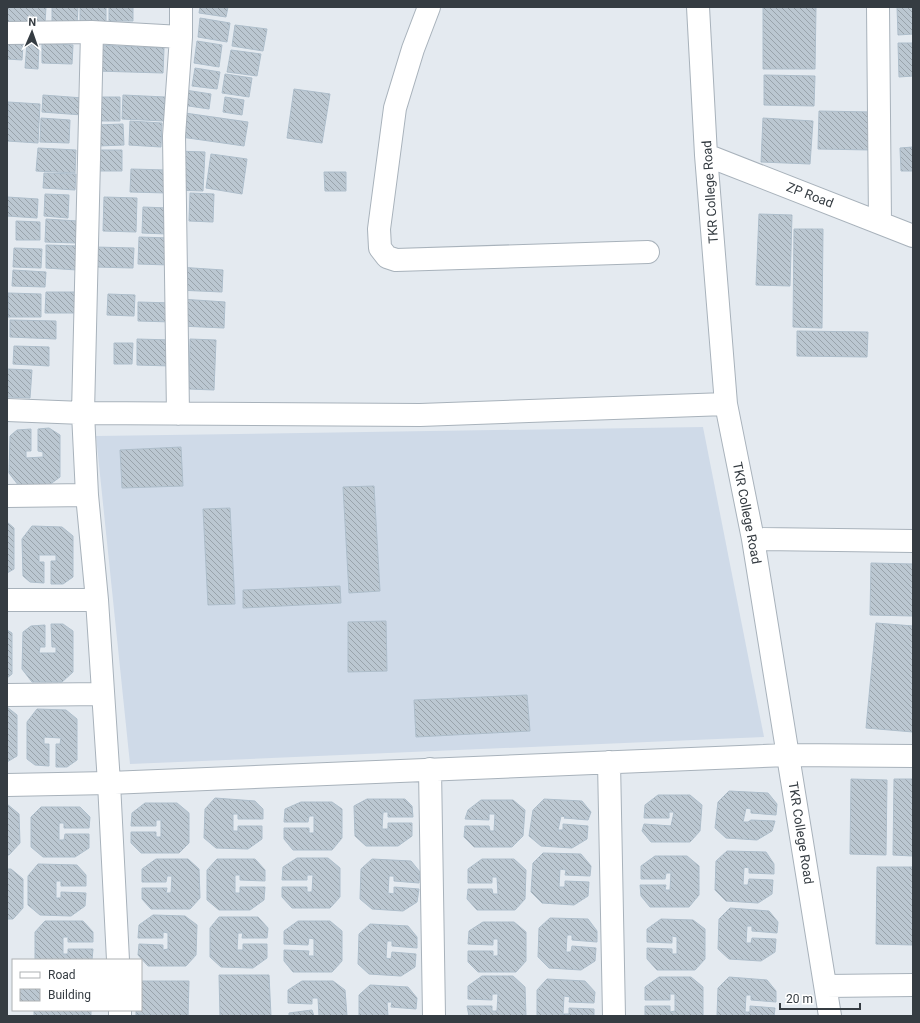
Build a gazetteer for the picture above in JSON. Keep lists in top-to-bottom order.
{
  "streets": {
    "street": ["TKR College Road", "ZP Road"]
  },
  "crossings": [
    ["TKR College Road", "ZP Road"]
  ],
  "legend": ["Road", "Building"],
  "scale_bar": "20 m",
  "north": "top"
}
